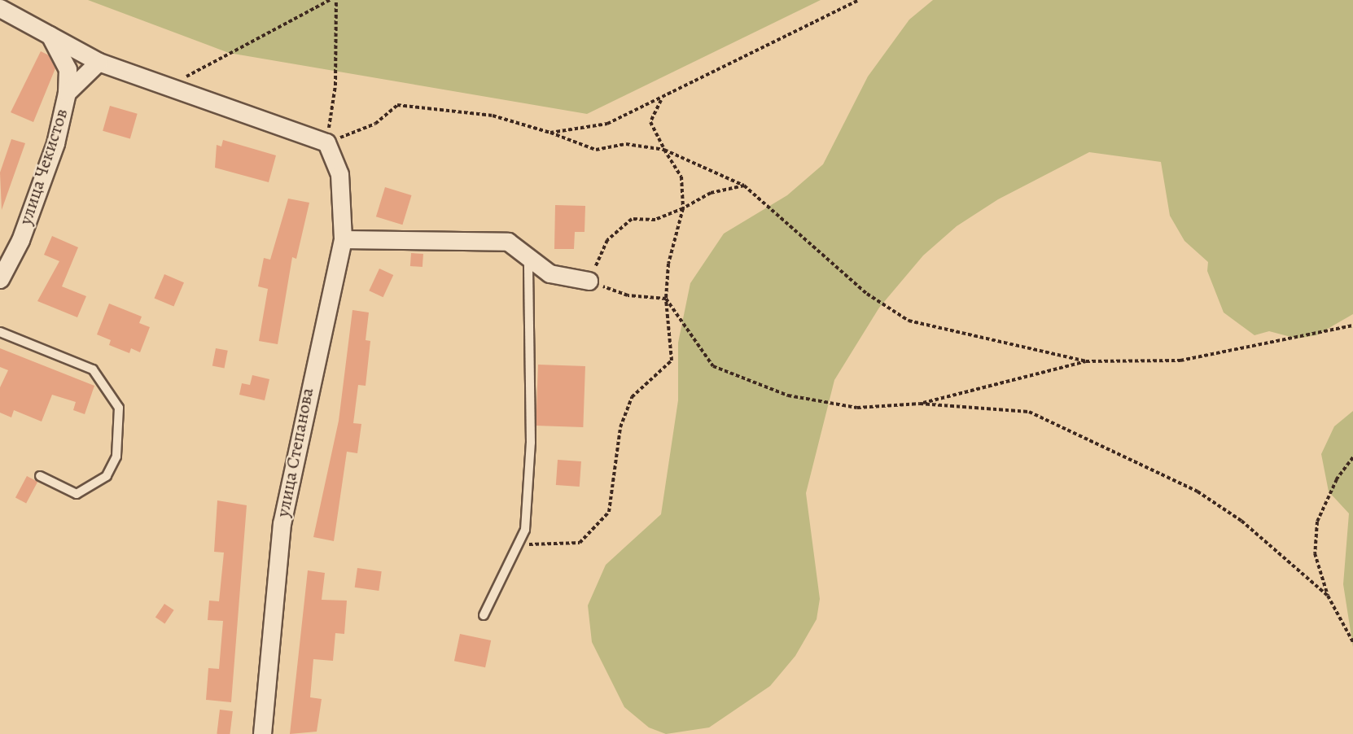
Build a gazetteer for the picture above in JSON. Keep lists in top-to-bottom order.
{
  "streets": {
    "street": ["улица Чекистов", "улица Степанова"]
  }
}
